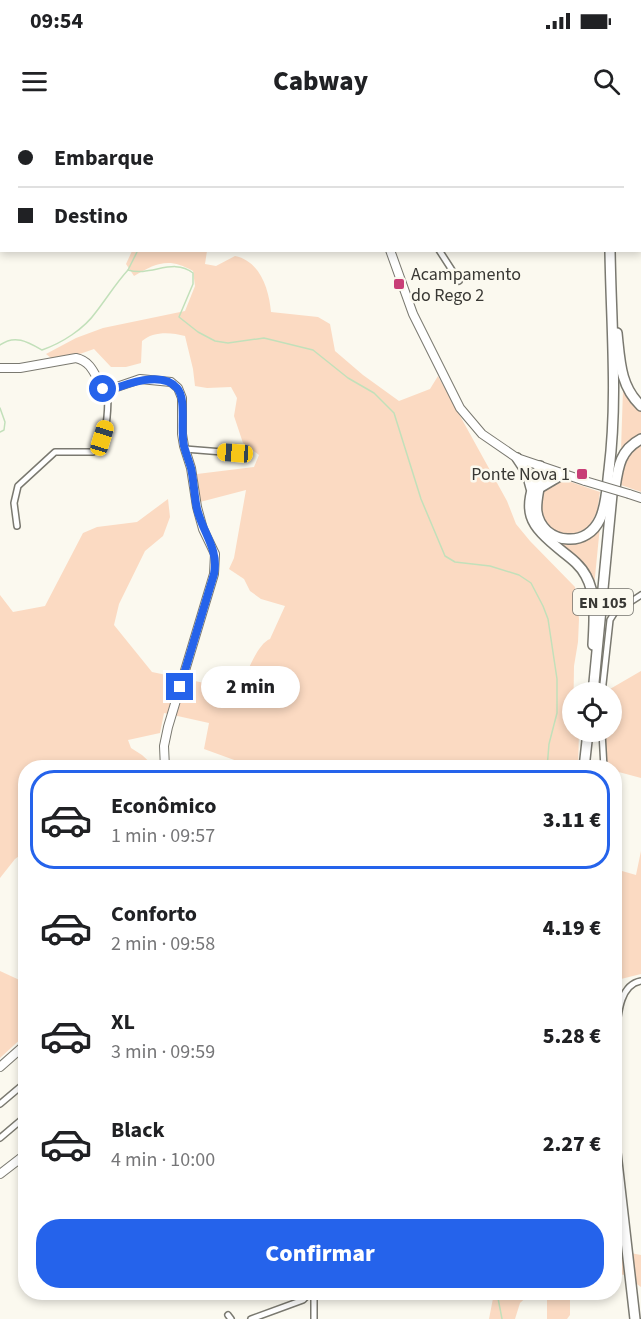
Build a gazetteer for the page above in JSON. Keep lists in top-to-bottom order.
{
  "streets": {
    "main road": ["EN 105"]
  },
  "places": {
    "transit": ["Acampamento do Rego 2", "Ponte Nova 1"]
  },
  "page": {
    "status": "09:54",
    "header": "Cabway",
    "banner": ["Embarque", "Destino"],
    "bubble": "2 min",
    "list": [
      {
        "name": "Econômico",
        "note": "1 min · 09:57",
        "value": "3.11 €"
      },
      {
        "name": "Conforto",
        "note": "2 min · 09:58",
        "value": "4.19 €"
      },
      {
        "name": "XL",
        "note": "3 min · 09:59",
        "value": "5.28 €"
      },
      {
        "name": "Black",
        "note": "4 min · 10:00",
        "value": "2.27 €"
      }
    ],
    "buttons": "Confirmar"
  }
}
